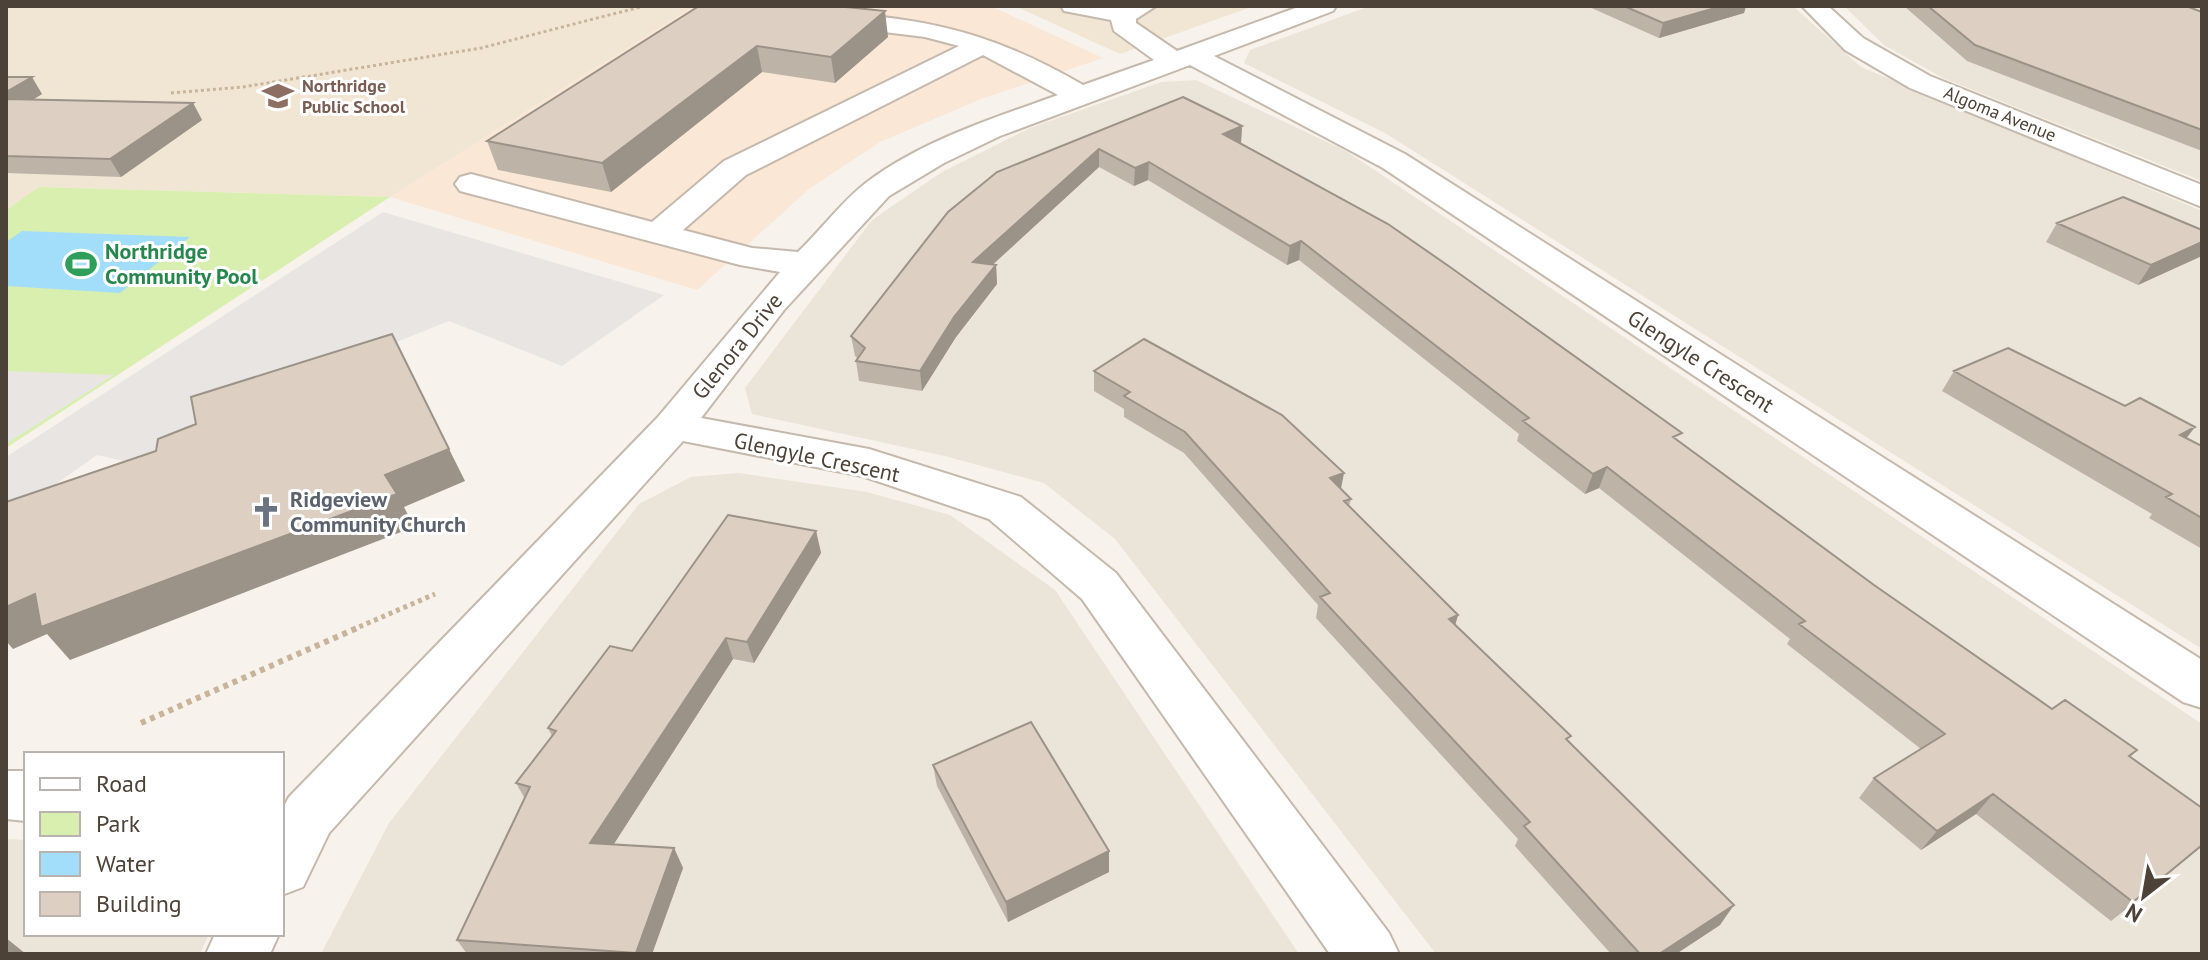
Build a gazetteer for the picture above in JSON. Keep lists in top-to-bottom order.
{
  "streets": {
    "street": ["Algoma Avenue", "Glenora Drive", "Glengyle Crescent"]
  },
  "crossings": [
    ["Glenora Drive", "Glengyle Crescent"]
  ],
  "places": {
    "school or university": ["Northridge Public School"],
    "sports": ["Northridge Community Pool"],
    "church": ["Ridgeview Community Church"]
  },
  "legend": [
    "Road",
    "Park",
    "Water",
    "Building"
  ],
  "north": "bottom left"
}
